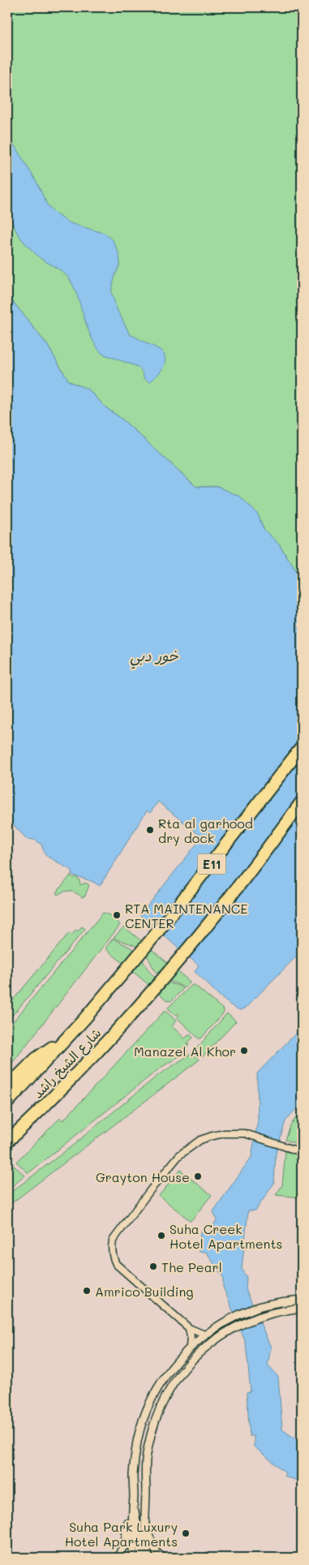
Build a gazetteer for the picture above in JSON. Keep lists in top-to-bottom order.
{
  "streets": {
    "highway": ["E11", "شارع الشيخ راشد"]
  },
  "water": ["خور دبي"],
  "places": [
    "Rta al garhood dry dock",
    "RTA MAINTENANCE CENTER",
    "Manazel Al Khor",
    "Grayton House",
    "Suha Creek Hotel Apartments",
    "The Pearl",
    "Amrico Building",
    "Suha Park Luxury Hotel Apartments"
  ]
}
